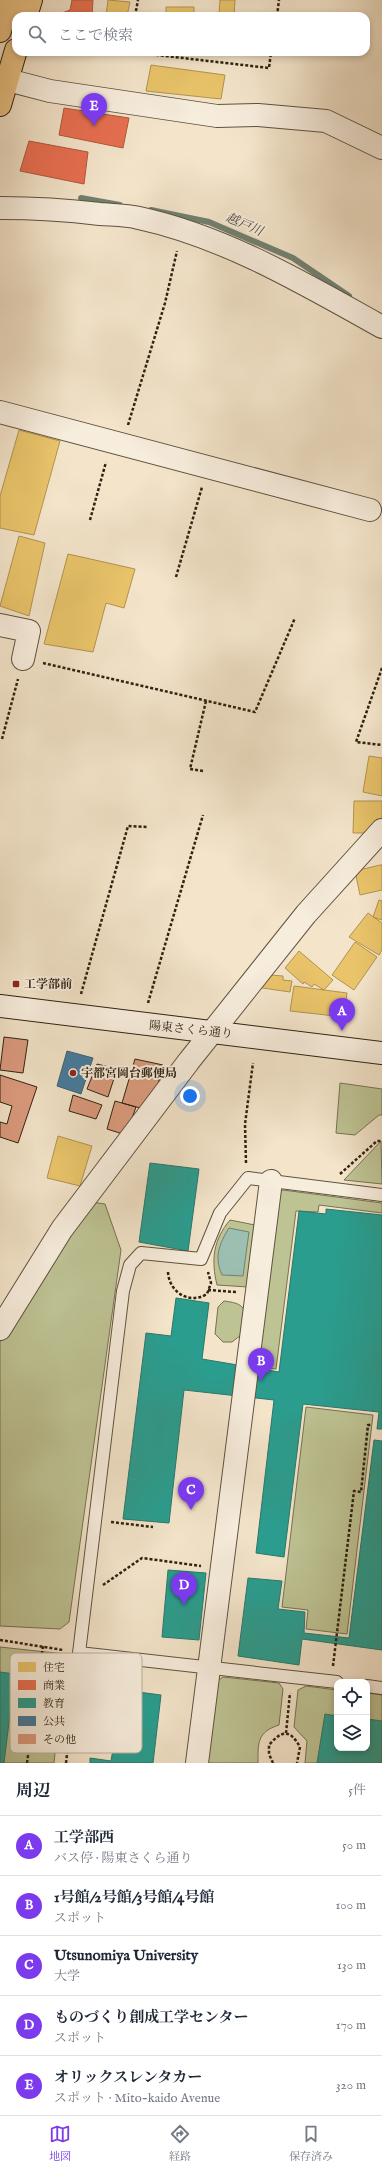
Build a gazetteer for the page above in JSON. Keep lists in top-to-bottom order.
{
  "streets": {
    "street": ["陽東さくら通り"]
  },
  "water": ["越戸川"],
  "places": {
    "transit": ["工学部前"],
    "other": ["宇都宮岡台郵便局"]
  },
  "legend": [
    "住宅",
    "商業",
    "教育",
    "公共",
    "その他"
  ],
  "page": {
    "search": "ここで検索",
    "pins": [
      "E",
      "A",
      "B",
      "C",
      "D"
    ],
    "heading": ["周辺", "5件"],
    "list": [
      {
        "mark": "A",
        "name": "工学部西",
        "note": "バス停 · 陽東さくら通り",
        "value": "50 m"
      },
      {
        "mark": "B",
        "name": "1号館/2号館/3号館/4号館",
        "note": "スポット",
        "value": "100 m"
      },
      {
        "mark": "C",
        "name": "Utsunomiya University",
        "note": "大学",
        "value": "130 m"
      },
      {
        "mark": "D",
        "name": "ものづくり創成工学センター",
        "note": "スポット",
        "value": "170 m"
      },
      {
        "mark": "E",
        "name": "オリックスレンタカー",
        "note": "スポット · Mito-kaido Avenue",
        "value": "320 m"
      }
    ],
    "nav": ["地図", "経路", "保存済み"]
  }
}
